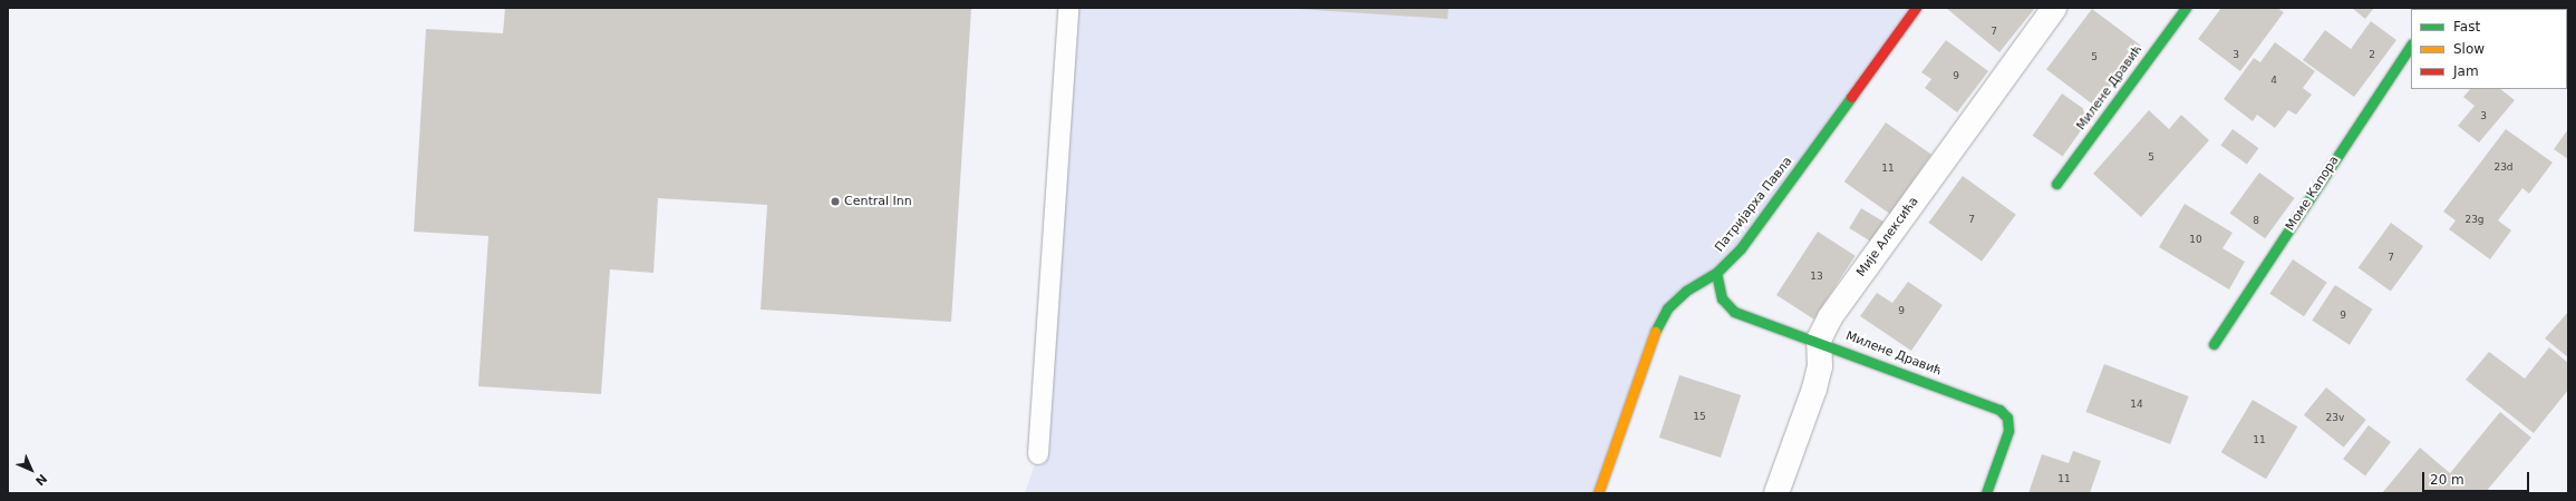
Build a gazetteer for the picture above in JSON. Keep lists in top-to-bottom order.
{
  "streets": {
    "street": [
      "Милене Дравић",
      "Моме Капора",
      "Патријарха Павла",
      "Мије Алексића"
    ]
  },
  "crossings": [
    ["Милене Дравић", "Патријарха Павла"],
    ["Милене Дравић", "Мије Алексића"]
  ],
  "places": ["Central Inn"],
  "house_numbers": [
    "7",
    "3",
    "2",
    "5",
    "9",
    "4",
    "3",
    "5",
    "23d",
    "11",
    "7",
    "23g",
    "8",
    "10",
    "7",
    "13",
    "9",
    "9",
    "14",
    "15",
    "23v",
    "11",
    "11"
  ],
  "legend": ["Fast", "Slow", "Jam"],
  "scale_bar": "20 m",
  "north": "bottom right"
}
